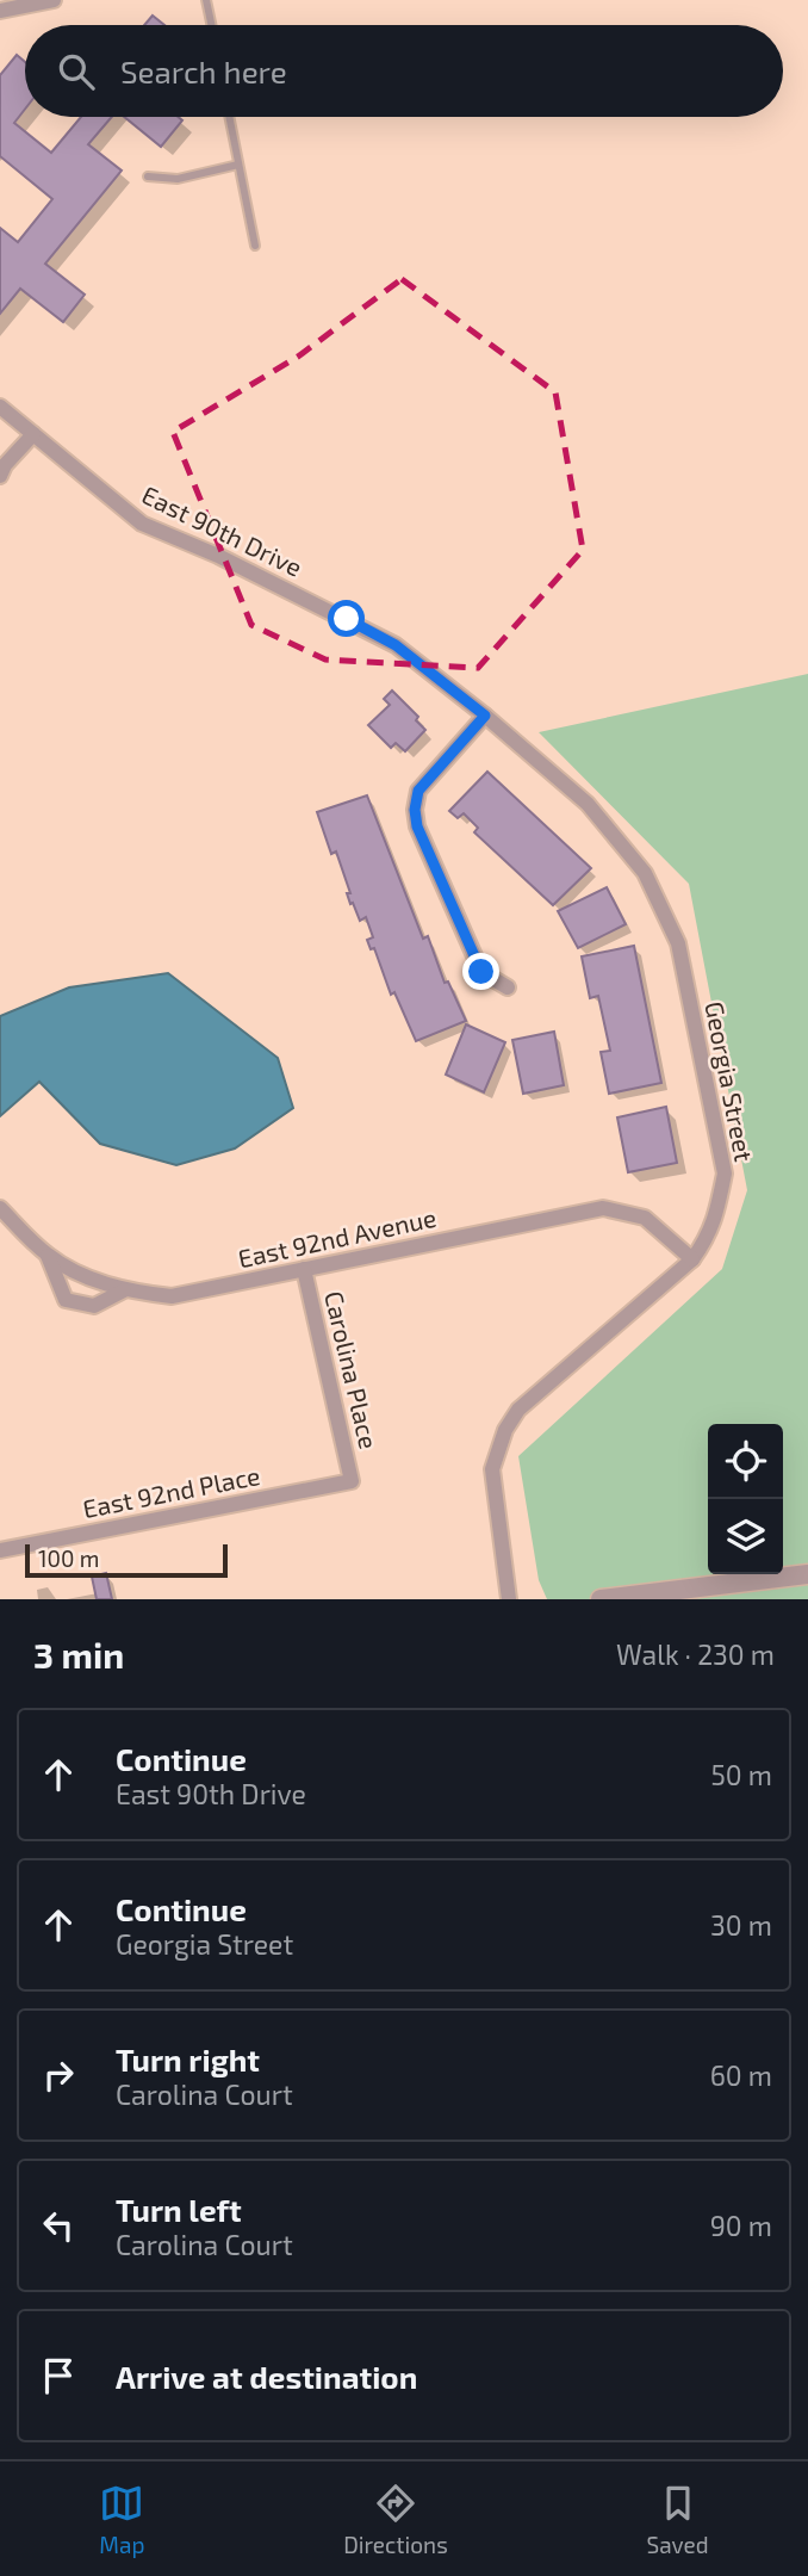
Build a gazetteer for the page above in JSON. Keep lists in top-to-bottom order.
{
  "streets": {
    "street": [
      "East 90th Drive",
      "Georgia Street",
      "East 92nd Avenue",
      "Carolina Place",
      "East 92nd Place"
    ]
  },
  "crossings": [
    ["East 90th Drive", "Georgia Street"],
    ["Georgia Street", "East 92nd Avenue"],
    ["East 92nd Avenue", "Carolina Place"],
    ["Carolina Place", "East 92nd Place"]
  ],
  "scale_bar": "100 m",
  "page": {
    "search": "Search here",
    "scale": "100 m",
    "heading": ["3 min", "Walk · 230 m"],
    "list": [
      ["Continue", "East 90th Drive", "50 m"],
      ["Continue", "Georgia Street", "30 m"],
      ["Turn right", "Carolina Court", "60 m"],
      ["Turn left", "Carolina Court", "90 m"],
      "Arrive at destination"
    ],
    "nav": ["Map", "Directions", "Saved"]
  }
}
